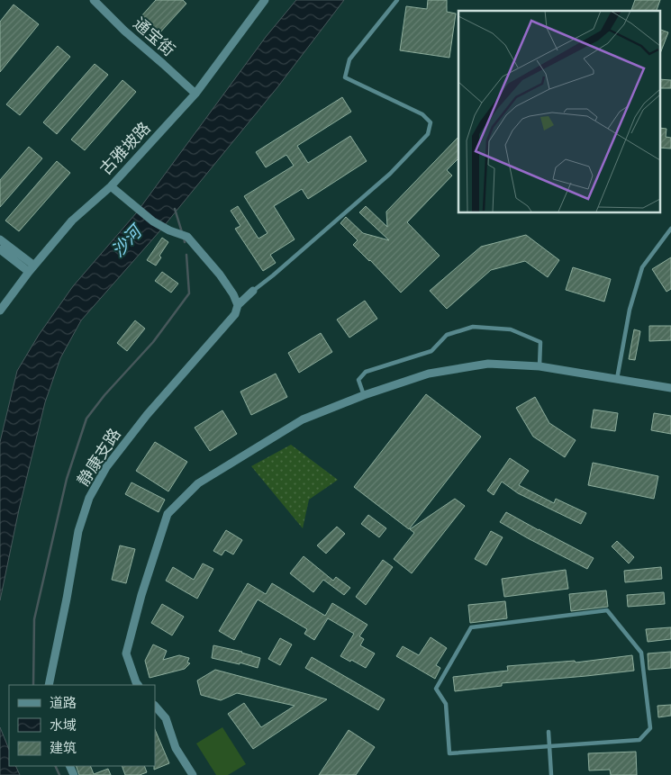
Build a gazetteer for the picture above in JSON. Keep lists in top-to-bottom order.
{
  "streets": {
    "street": ["通宝街", "古雅坡路", "静康支路"]
  },
  "crossings": [
    ["通宝街", "古雅坡路"]
  ],
  "water": ["沙河"],
  "legend": ["道路", "水域", "建筑"]
}
